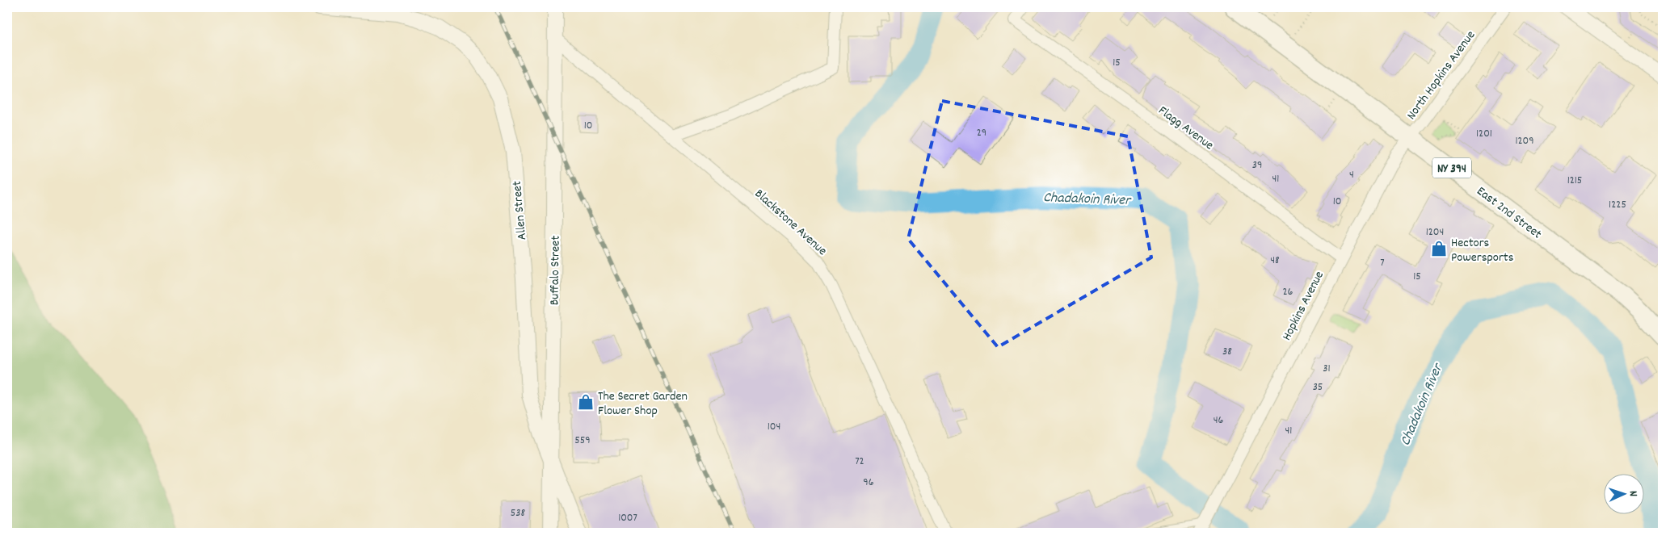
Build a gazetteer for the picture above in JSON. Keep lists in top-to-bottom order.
{
  "streets": {
    "main road": ["NY 394", "East 2nd Street"],
    "street": [
      "North Hopkins Avenue",
      "Flagg Avenue",
      "Allen Street",
      "Blackstone Avenue",
      "Buffalo Street",
      "Hopkins Avenue"
    ]
  },
  "crossings": [
    ["North Hopkins Avenue", "East 2nd Street"],
    ["North Hopkins Avenue", "Hopkins Avenue"],
    ["Flagg Avenue", "Hopkins Avenue"],
    ["Allen Street", "Buffalo Street"],
    ["East 2nd Street", "Hopkins Avenue"],
    ["Blackstone Avenue", "Buffalo Street"]
  ],
  "water": ["Chadakoin River"],
  "places": {
    "shop": ["Hectors Powersports", "The Secret Garden Flower Shop"]
  },
  "house_numbers": [
    "15",
    "10",
    "29",
    "1201",
    "1209",
    "39",
    "4",
    "41",
    "1215",
    "10",
    "1225",
    "1204",
    "48",
    "7",
    "15",
    "26",
    "38",
    "31",
    "35",
    "46",
    "104",
    "41",
    "559",
    "72",
    "96",
    "538",
    "1007"
  ],
  "north": "right"
}
